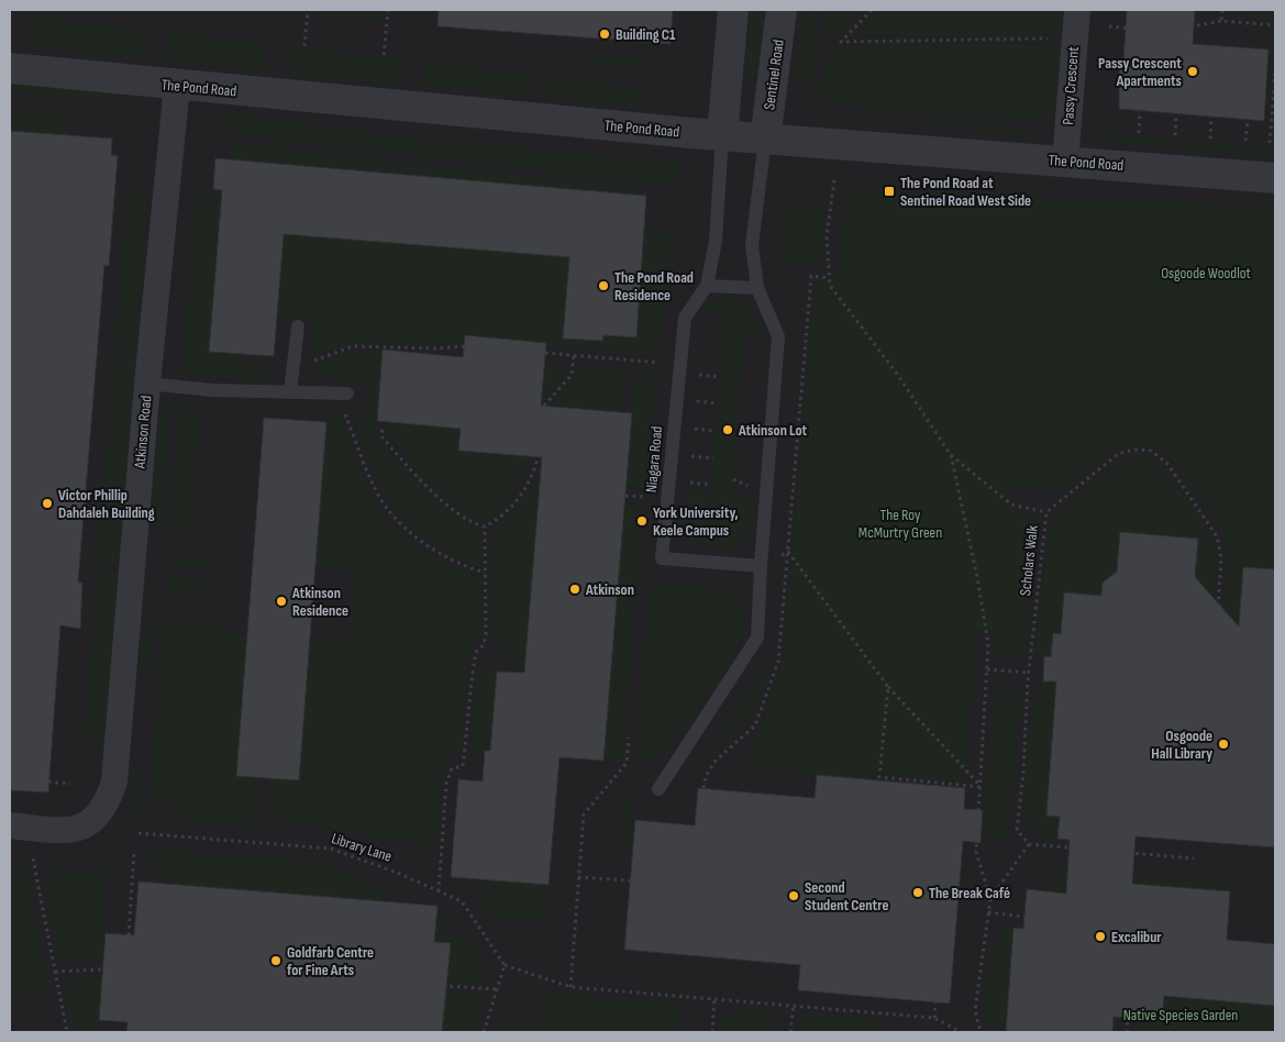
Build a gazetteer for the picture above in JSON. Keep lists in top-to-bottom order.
{
  "streets": {
    "street": [
      "Sentinel Road",
      "Passy Crescent",
      "The Pond Road",
      "Atkinson Road"
    ],
    "lane": ["Niagara Road"],
    "path": ["Scholars Walk", "Library Lane"]
  },
  "crossings": [
    ["Sentinel Road", "The Pond Road"],
    ["Passy Crescent", "The Pond Road"],
    ["The Pond Road", "Atkinson Road"],
    ["The Pond Road", "Niagara Road"]
  ],
  "parks": ["Osgoode Woodlot", "The Roy McMurtry Green", "Native Species Garden"],
  "places": {
    "other": [
      "Building C1",
      "Passy Crescent Apartments",
      "The Pond Road Residence",
      "Atkinson Lot",
      "Victor Phillip Dahdaleh Building",
      "York University, Keele Campus",
      "Atkinson",
      "Atkinson Residence",
      "Osgoode Hall Library",
      "The Break Café",
      "Second Student Centre",
      "Excalibur",
      "Goldfarb Centre for Fine Arts"
    ],
    "transit": ["The Pond Road at Sentinel Road West Side"]
  }
}
